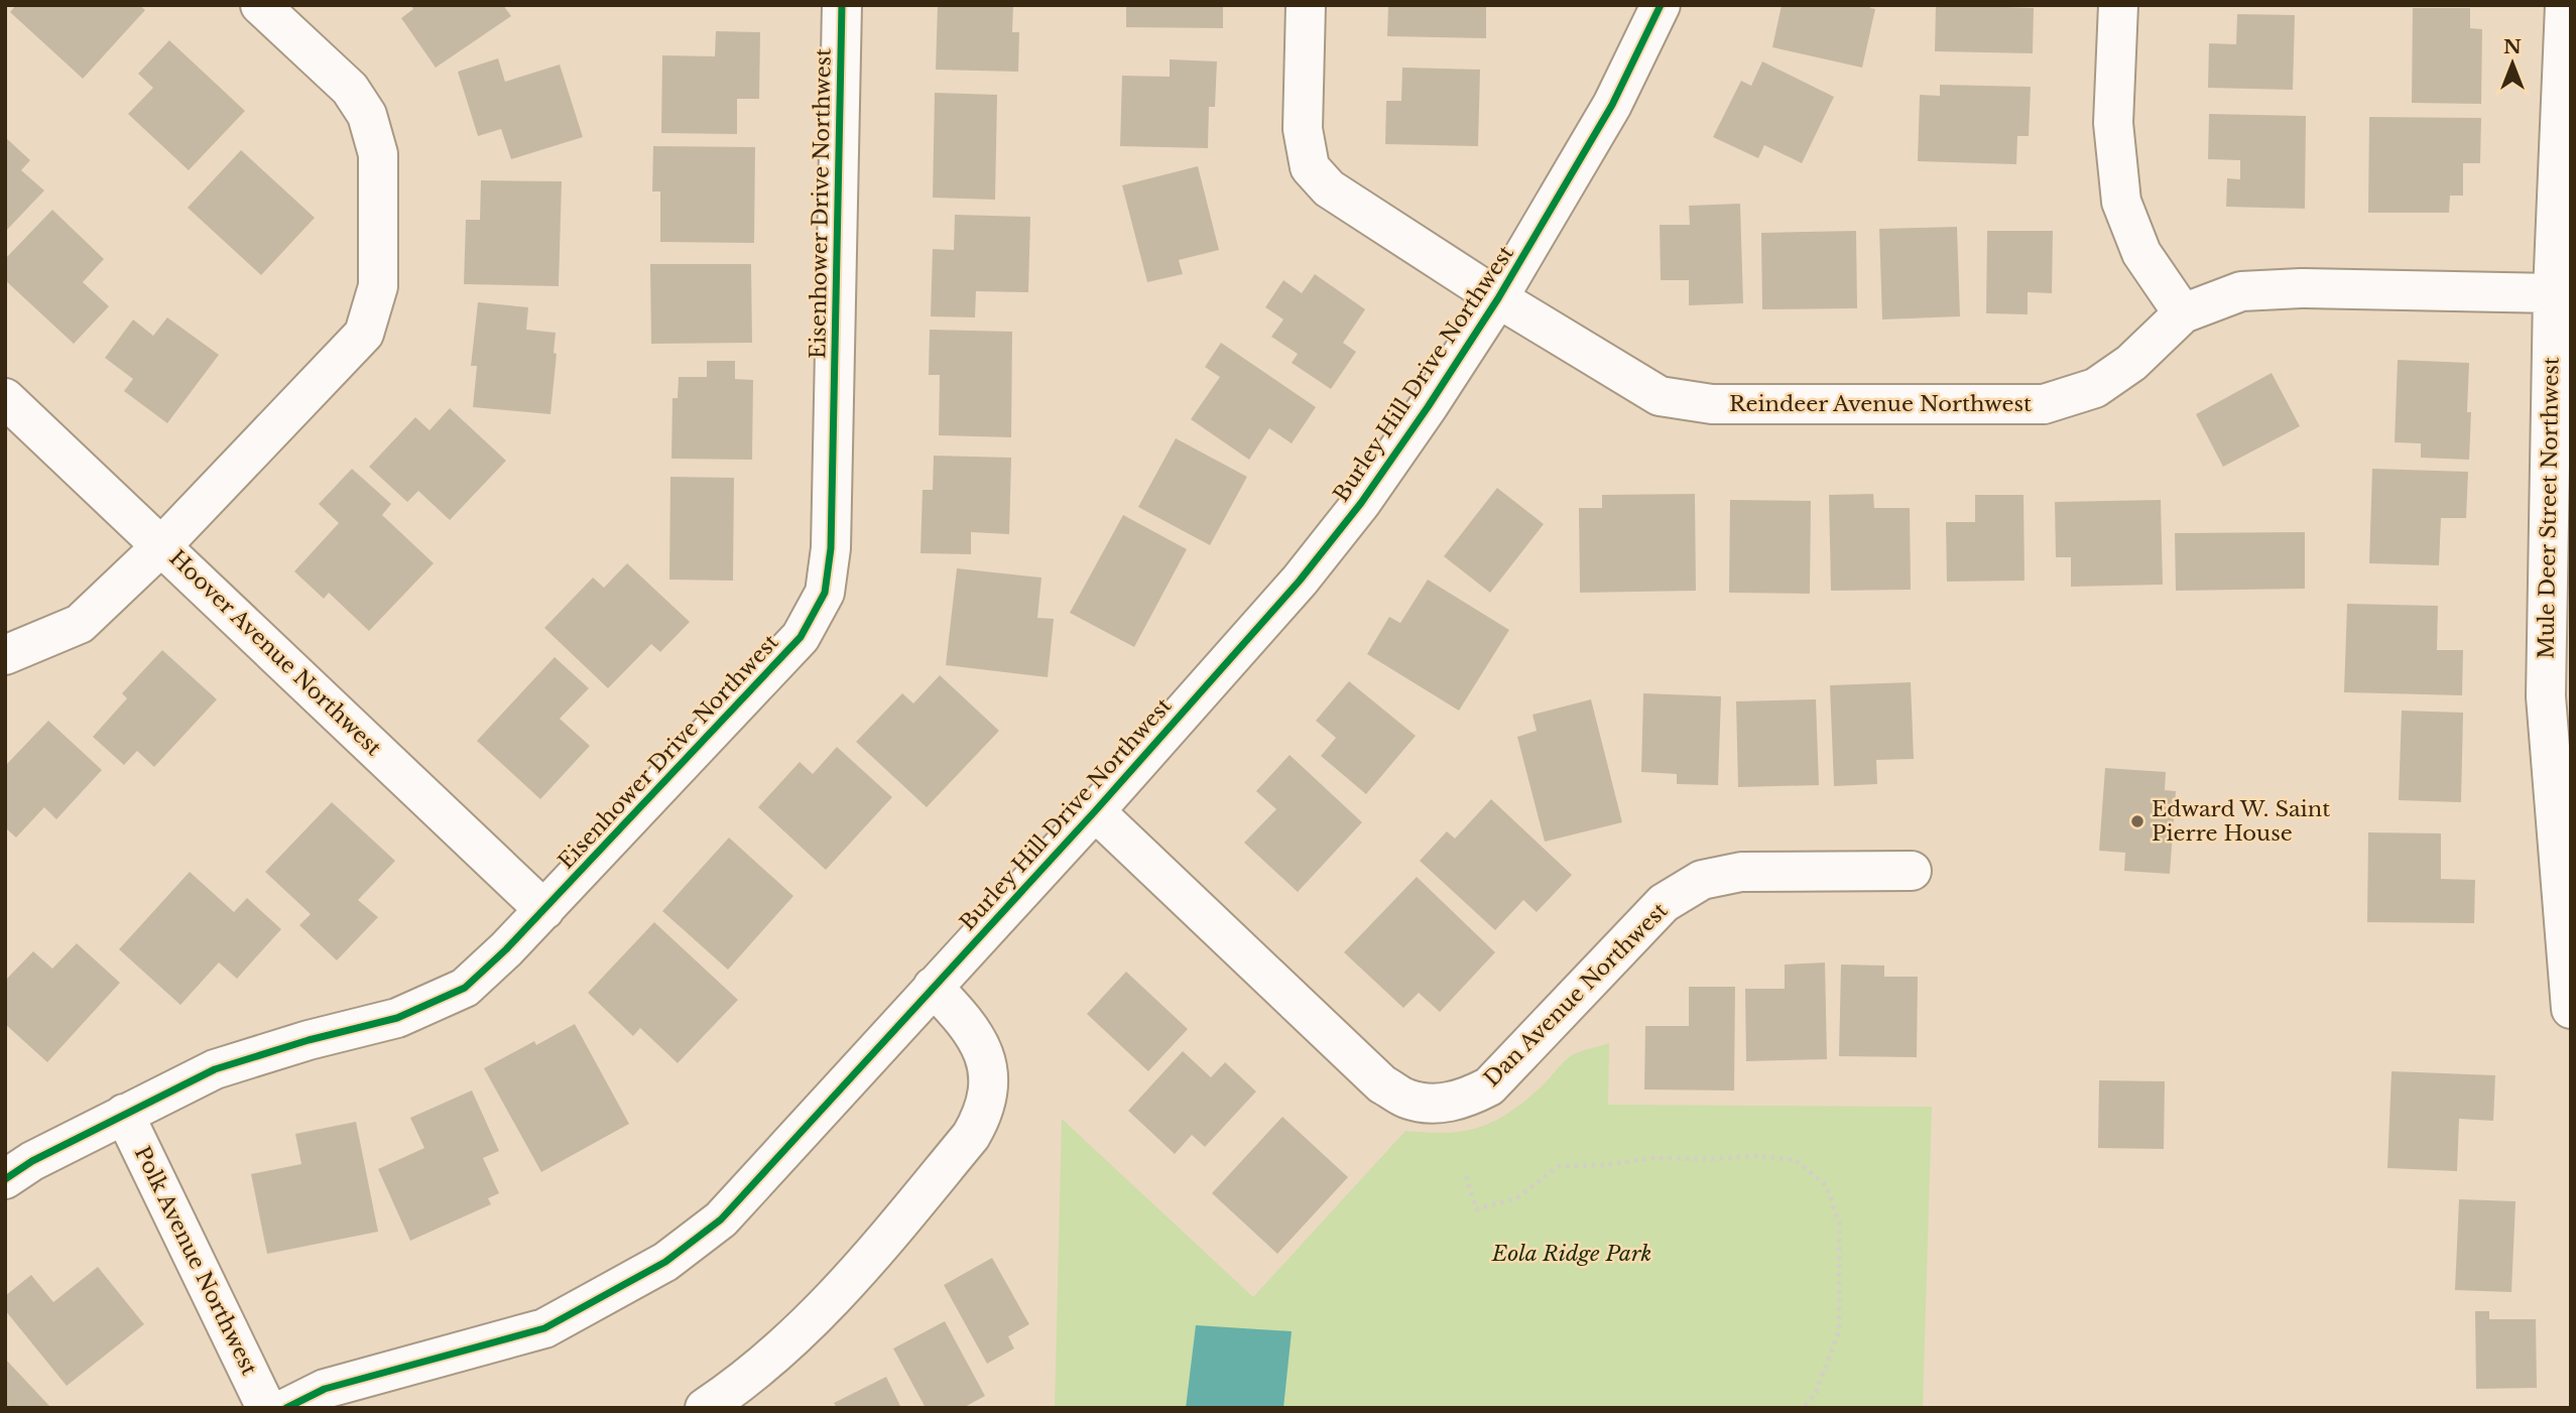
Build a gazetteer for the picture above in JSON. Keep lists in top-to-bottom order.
{
  "streets": {
    "street": [
      "Eisenhower Drive Northwest",
      "Burley Hill Drive Northwest",
      "Reindeer Avenue Northwest",
      "Mule Deer Street Northwest",
      "Hoover Avenue Northwest",
      "Dan Avenue Northwest",
      "Polk Avenue Northwest"
    ]
  },
  "crossings": [
    ["Eisenhower Drive Northwest", "Hoover Avenue Northwest"],
    ["Eisenhower Drive Northwest", "Polk Avenue Northwest"],
    ["Burley Hill Drive Northwest", "Reindeer Avenue Northwest"],
    ["Burley Hill Drive Northwest", "Dan Avenue Northwest"],
    ["Reindeer Avenue Northwest", "Mule Deer Street Northwest"]
  ],
  "parks": ["Eola Ridge Park"],
  "places": ["Edward W. Saint Pierre House"],
  "north": "top"
}
